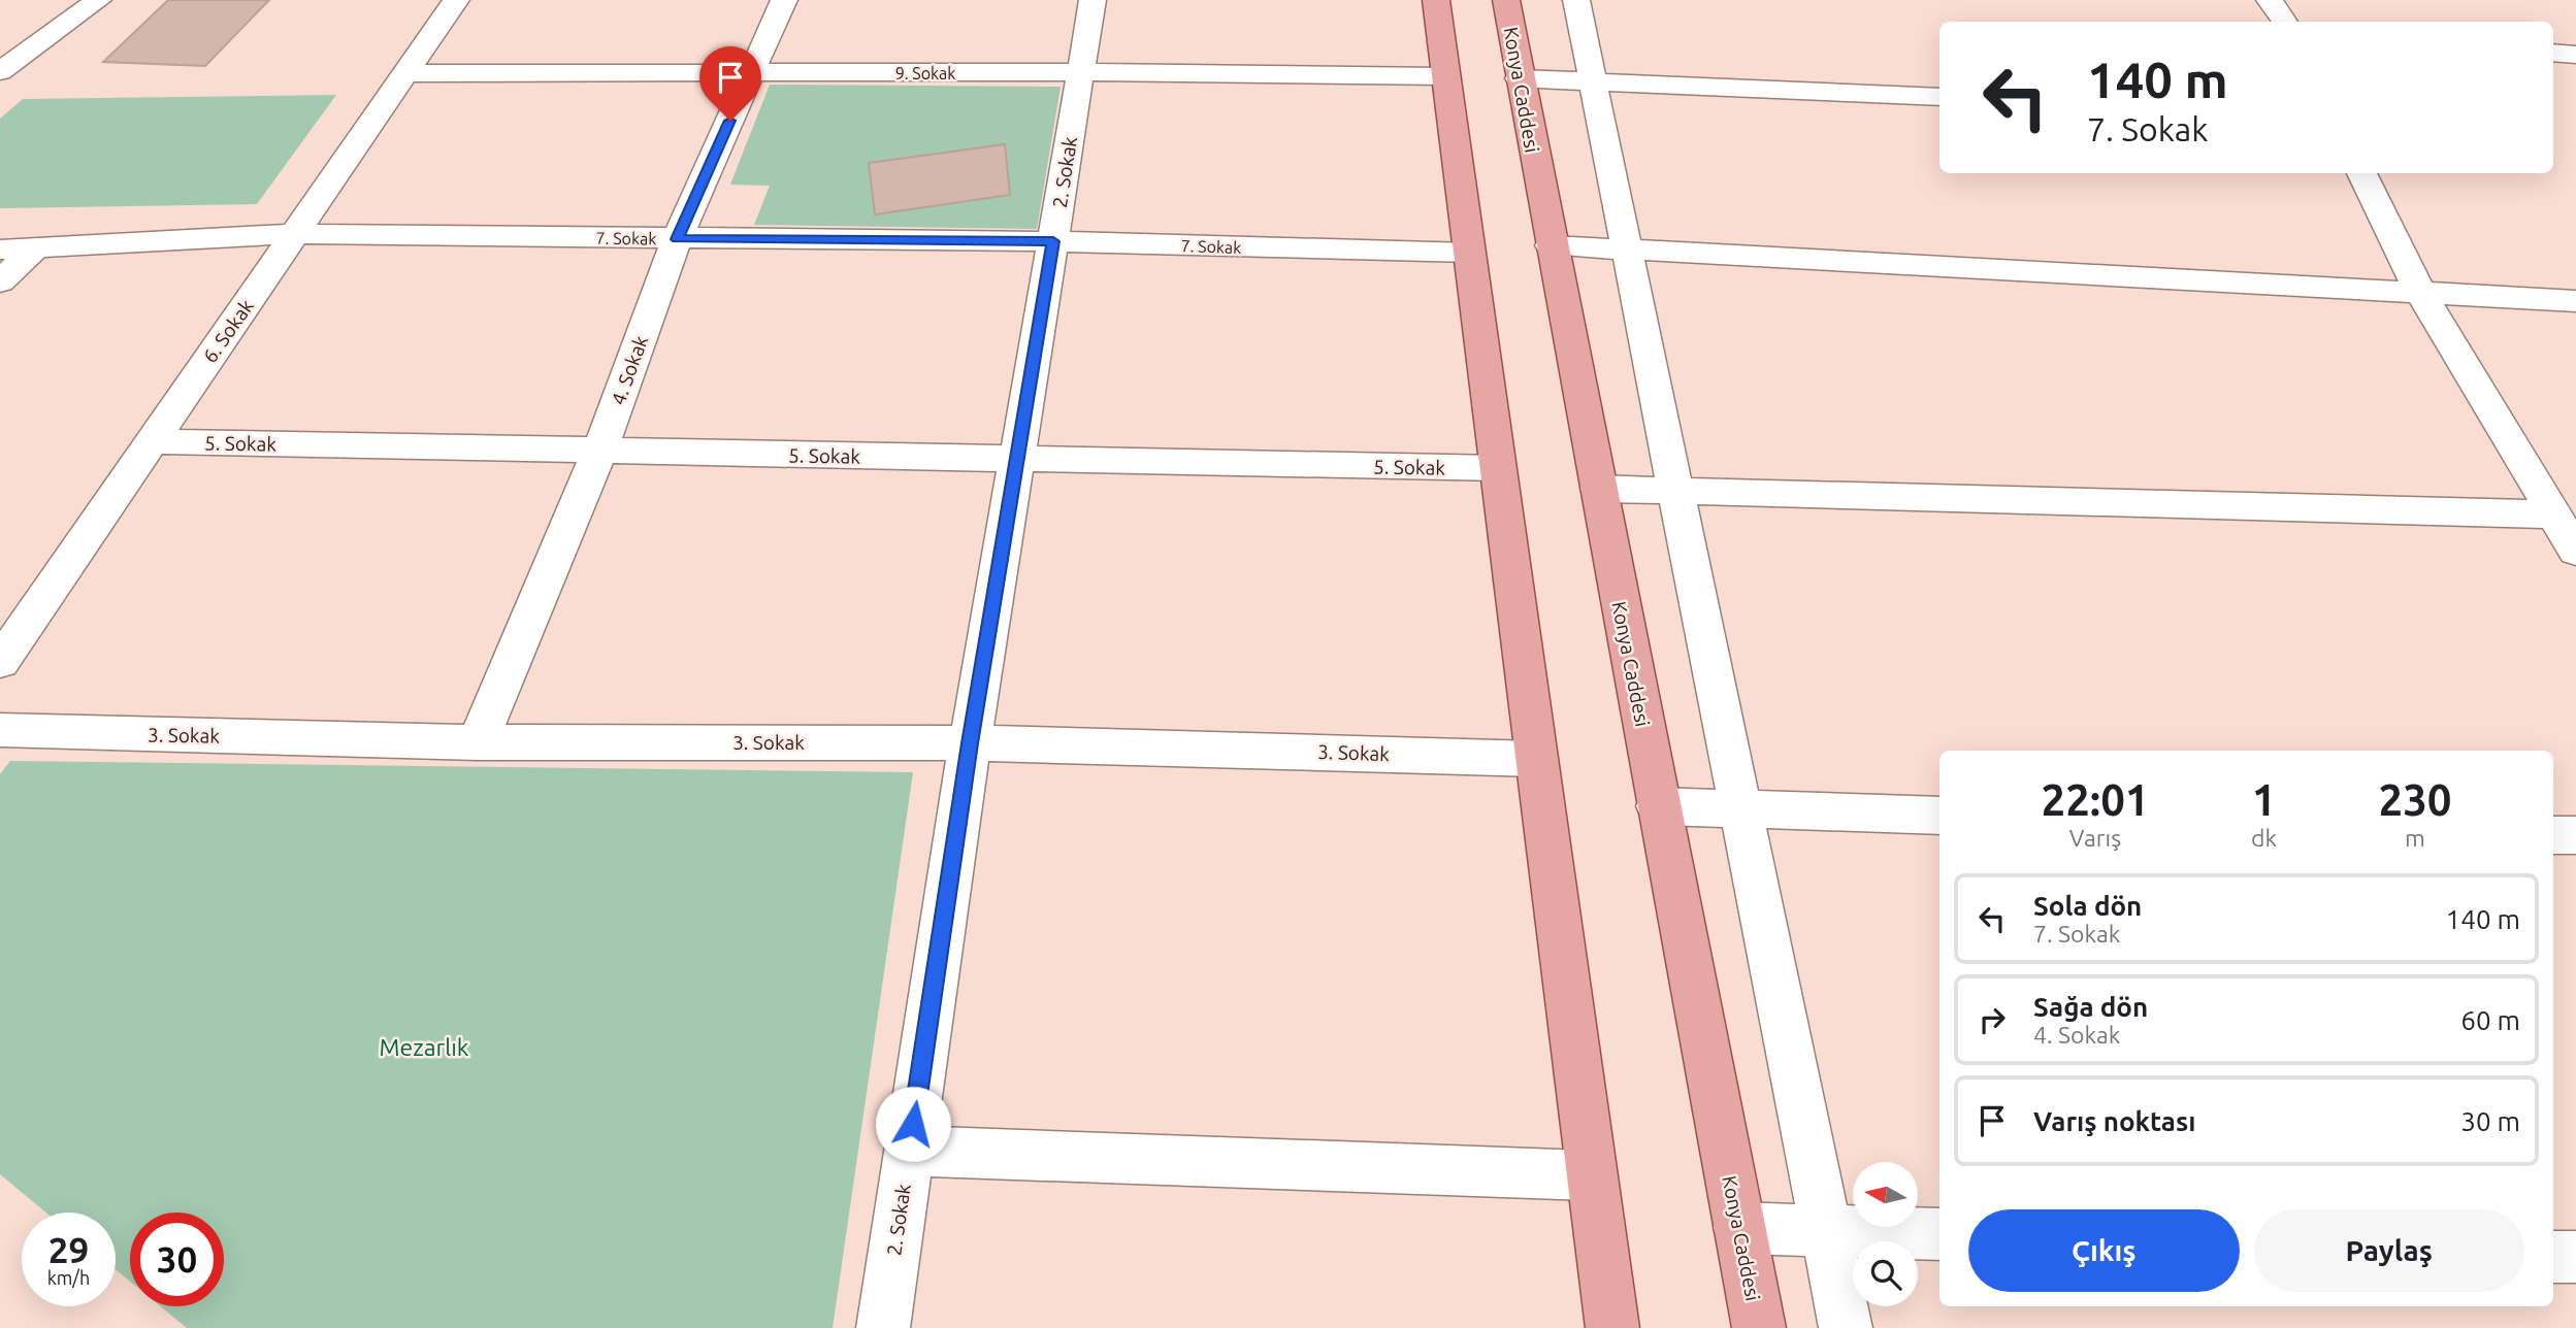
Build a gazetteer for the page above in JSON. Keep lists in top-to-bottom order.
{
  "streets": {
    "main road": ["Konya Caddesi"],
    "street": [
      "9. Sokak",
      "2. Sokak",
      "7. Sokak",
      "6. Sokak",
      "4. Sokak",
      "5. Sokak",
      "3. Sokak"
    ]
  },
  "crossings": [
    ["9. Sokak", "2. Sokak"],
    ["9. Sokak", "6. Sokak"],
    ["9. Sokak", "4. Sokak"],
    ["2. Sokak", "7. Sokak"],
    ["2. Sokak", "5. Sokak"],
    ["2. Sokak", "3. Sokak"],
    ["7. Sokak", "6. Sokak"],
    ["7. Sokak", "4. Sokak"],
    ["6. Sokak", "5. Sokak"],
    ["4. Sokak", "5. Sokak"],
    ["4. Sokak", "3. Sokak"]
  ],
  "parks": ["Mezarlık"],
  "north": "left",
  "page": {
    "turn": ["140 m", "7. Sokak"],
    "eta": [
      "22:01",
      "Varış",
      "1",
      "dk",
      "230",
      "m"
    ],
    "list": [
      {
        "name": "Sola dön",
        "note": "7. Sokak",
        "value": "140 m"
      },
      {
        "name": "Sağa dön",
        "note": "4. Sokak",
        "value": "60 m"
      },
      {
        "name": "Varış noktası",
        "value": "30 m"
      }
    ],
    "buttons": ["Çıkış", "Paylaş"],
    "speed": "29 km/h",
    "limit": "30"
  }
}
